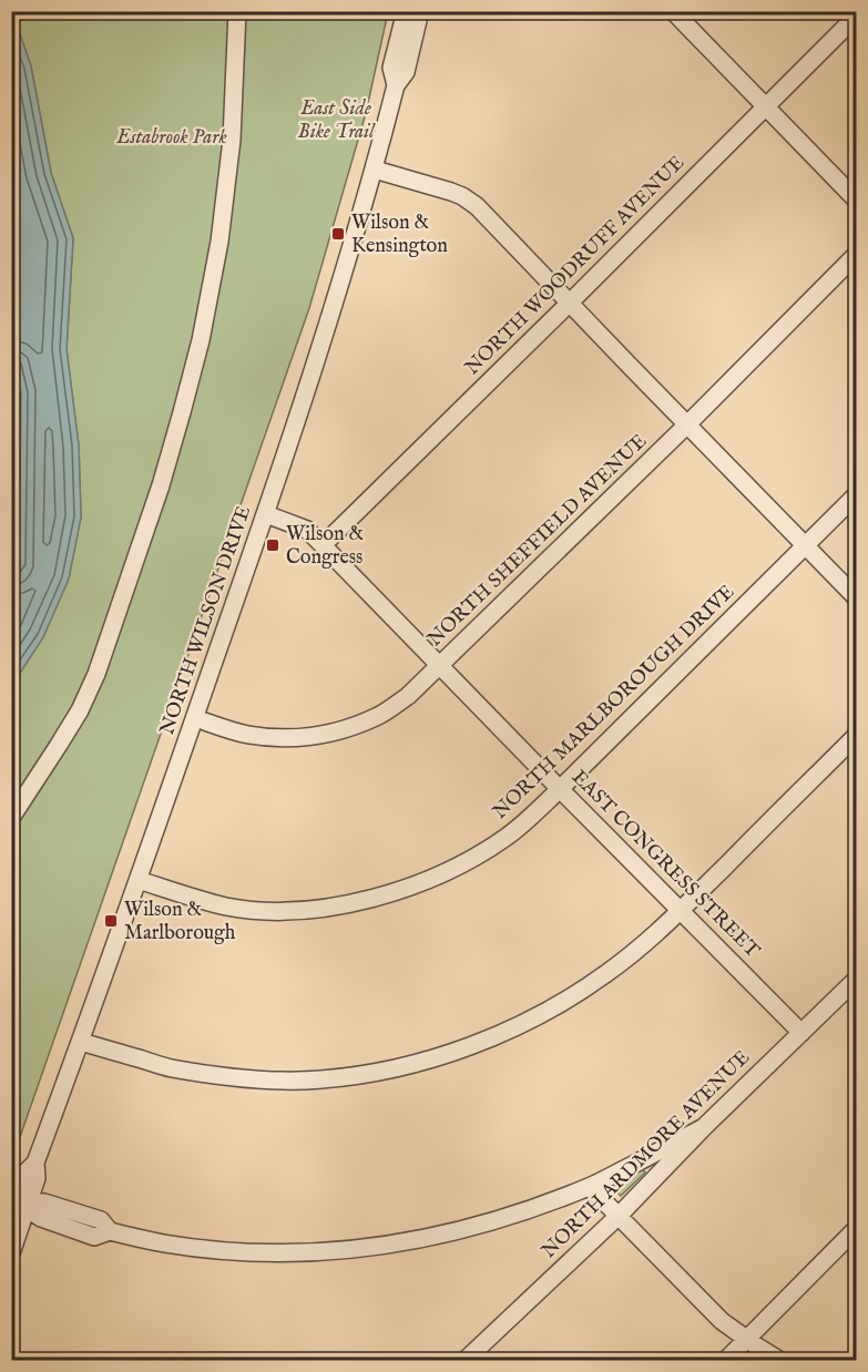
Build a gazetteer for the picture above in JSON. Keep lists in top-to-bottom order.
{
  "streets": {
    "street": [
      "NORTH WOODRUFF AVENUE",
      "NORTH SHEFFIELD AVENUE",
      "NORTH WILSON DRIVE",
      "NORTH MARLBOROUGH DRIVE",
      "EAST CONGRESS STREET",
      "NORTH ARDMORE AVENUE"
    ]
  },
  "crossings": [
    ["NORTH WOODRUFF AVENUE", "EAST CONGRESS STREET"],
    ["NORTH SHEFFIELD AVENUE", "NORTH WILSON DRIVE"],
    ["NORTH SHEFFIELD AVENUE", "EAST CONGRESS STREET"],
    ["NORTH WILSON DRIVE", "NORTH MARLBOROUGH DRIVE"],
    ["NORTH WILSON DRIVE", "EAST CONGRESS STREET"],
    ["NORTH MARLBOROUGH DRIVE", "EAST CONGRESS STREET"],
    ["EAST CONGRESS STREET", "NORTH ARDMORE AVENUE"]
  ],
  "parks": ["East Side Bike Trail", "Estabrook Park"],
  "places": {
    "transit": ["Wilson & Kensington", "Wilson & Congress", "Wilson & Marlborough"]
  }
}
